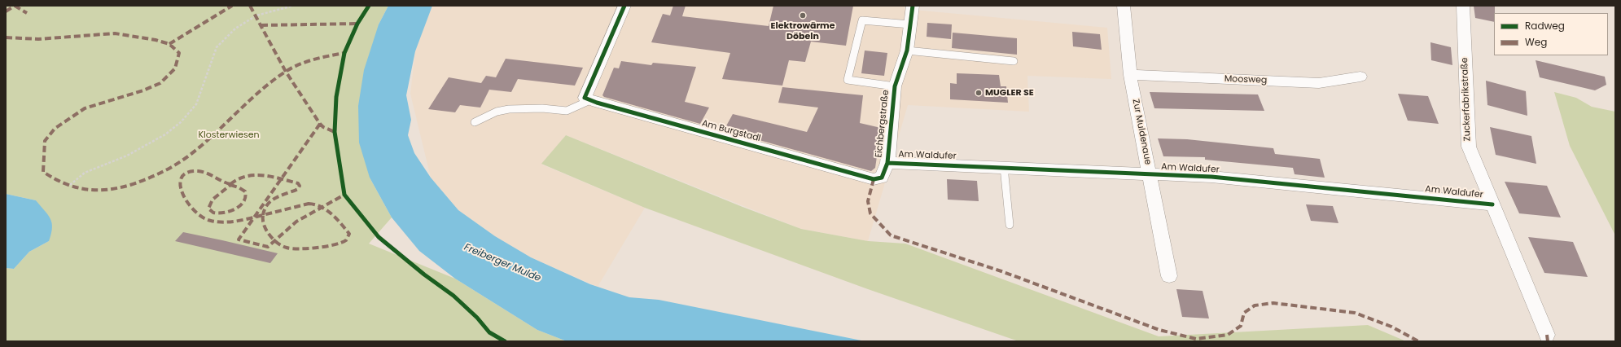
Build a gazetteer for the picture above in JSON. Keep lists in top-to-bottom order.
{
  "streets": {
    "street": [
      "Moosweg",
      "Zuckerfabrikstraße",
      "Eichbergstraße",
      "Am Burgstadl",
      "Zur Muldenaue",
      "Am Waldufer"
    ]
  },
  "crossings": [
    ["Moosweg", "Zur Muldenaue"],
    ["Zuckerfabrikstraße", "Am Waldufer"],
    ["Eichbergstraße", "Am Burgstadl"],
    ["Eichbergstraße", "Am Waldufer"],
    ["Zur Muldenaue", "Am Waldufer"]
  ],
  "water": ["Freiberger Mulde"],
  "parks": ["Klosterwiesen"],
  "places": ["Elektrowärme Döbeln", "MUGLER SE"],
  "legend": ["Radweg", "Weg"]
}
